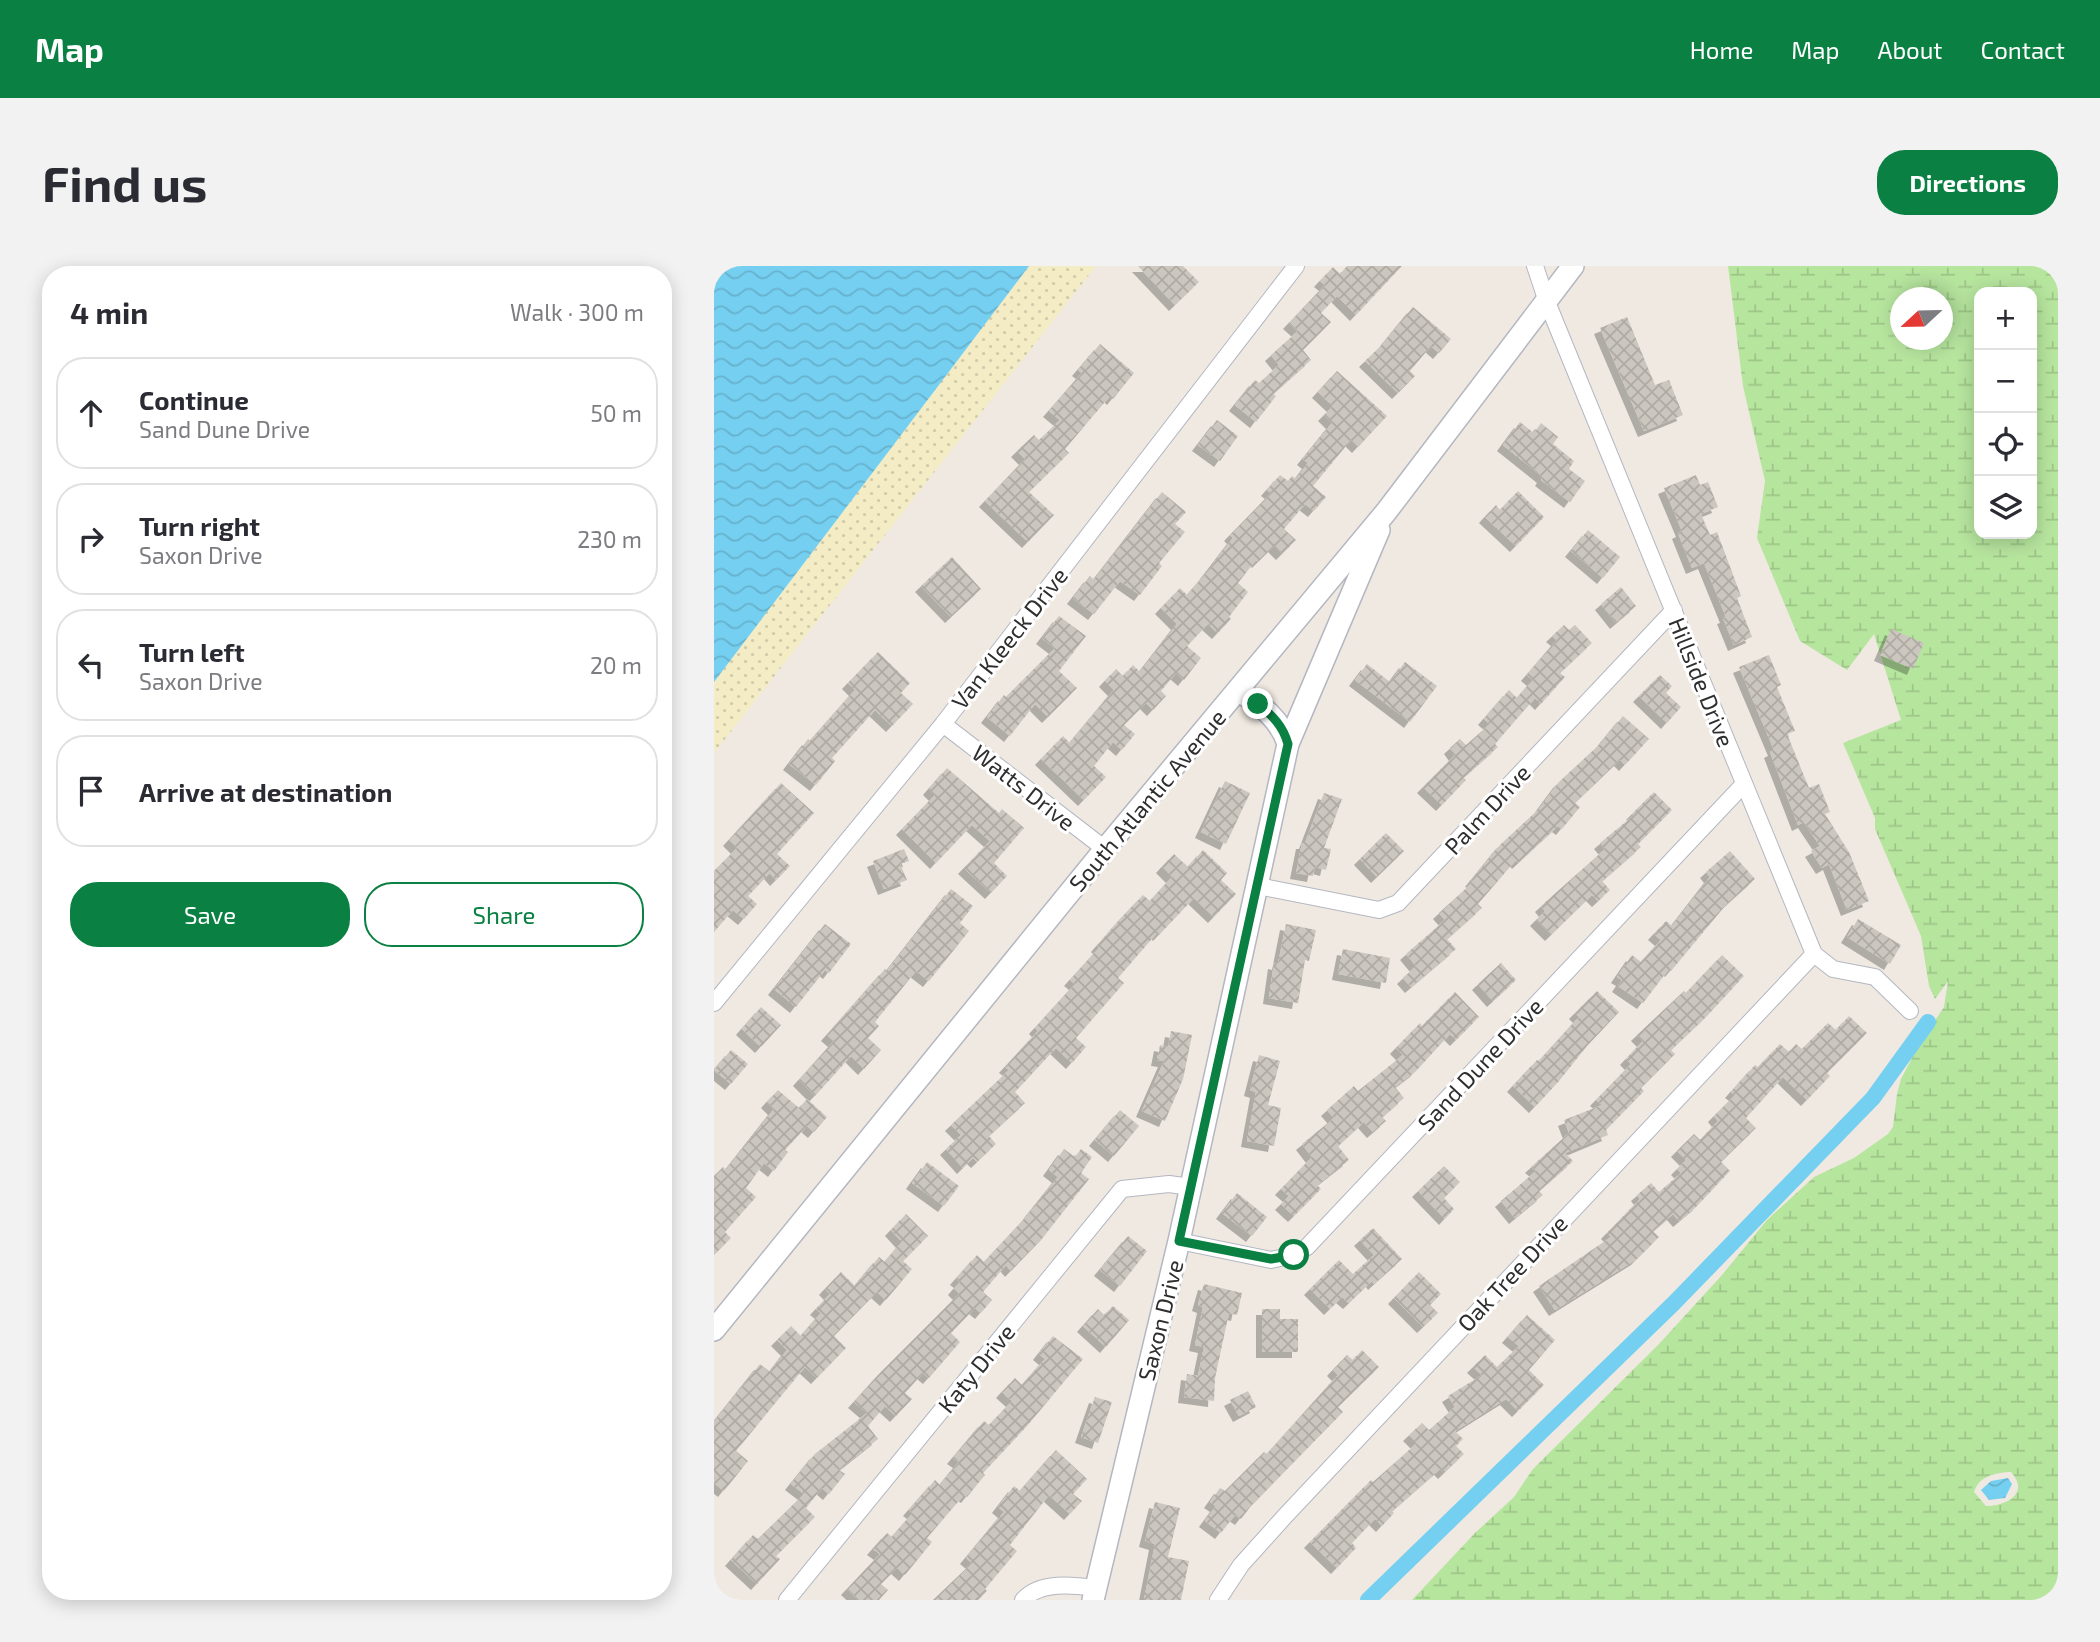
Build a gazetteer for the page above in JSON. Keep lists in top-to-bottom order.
{
  "streets": {
    "street": [
      "Van Kleeck Drive",
      "Hillside Drive",
      "Watts Drive",
      "South Atlantic Avenue",
      "Palm Drive",
      "Sand Dune Drive",
      "Oak Tree Drive",
      "Saxon Drive",
      "Katy Drive"
    ]
  },
  "crossings": [
    ["Van Kleeck Drive", "Watts Drive"],
    ["Hillside Drive", "South Atlantic Avenue"],
    ["Hillside Drive", "Palm Drive"],
    ["Hillside Drive", "Sand Dune Drive"],
    ["Hillside Drive", "Oak Tree Drive"],
    ["Watts Drive", "South Atlantic Avenue"],
    ["South Atlantic Avenue", "Saxon Drive"],
    ["Palm Drive", "Saxon Drive"],
    ["Sand Dune Drive", "Saxon Drive"],
    ["Saxon Drive", "Katy Drive"]
  ],
  "north": "left",
  "page": {
    "header": "Map",
    "nav": [
      "Home",
      "Map",
      "About",
      "Contact"
    ],
    "buttons": [
      "Directions",
      ["Save", "Share"]
    ],
    "title": "Find us",
    "heading": ["4 min", "Walk · 300 m"],
    "map_buttons": ["+", "−"],
    "list": [
      ["Continue", "Sand Dune Drive", "50 m"],
      ["Turn right", "Saxon Drive", "230 m"],
      ["Turn left", "Saxon Drive", "20 m"],
      "Arrive at destination"
    ]
  }
}
